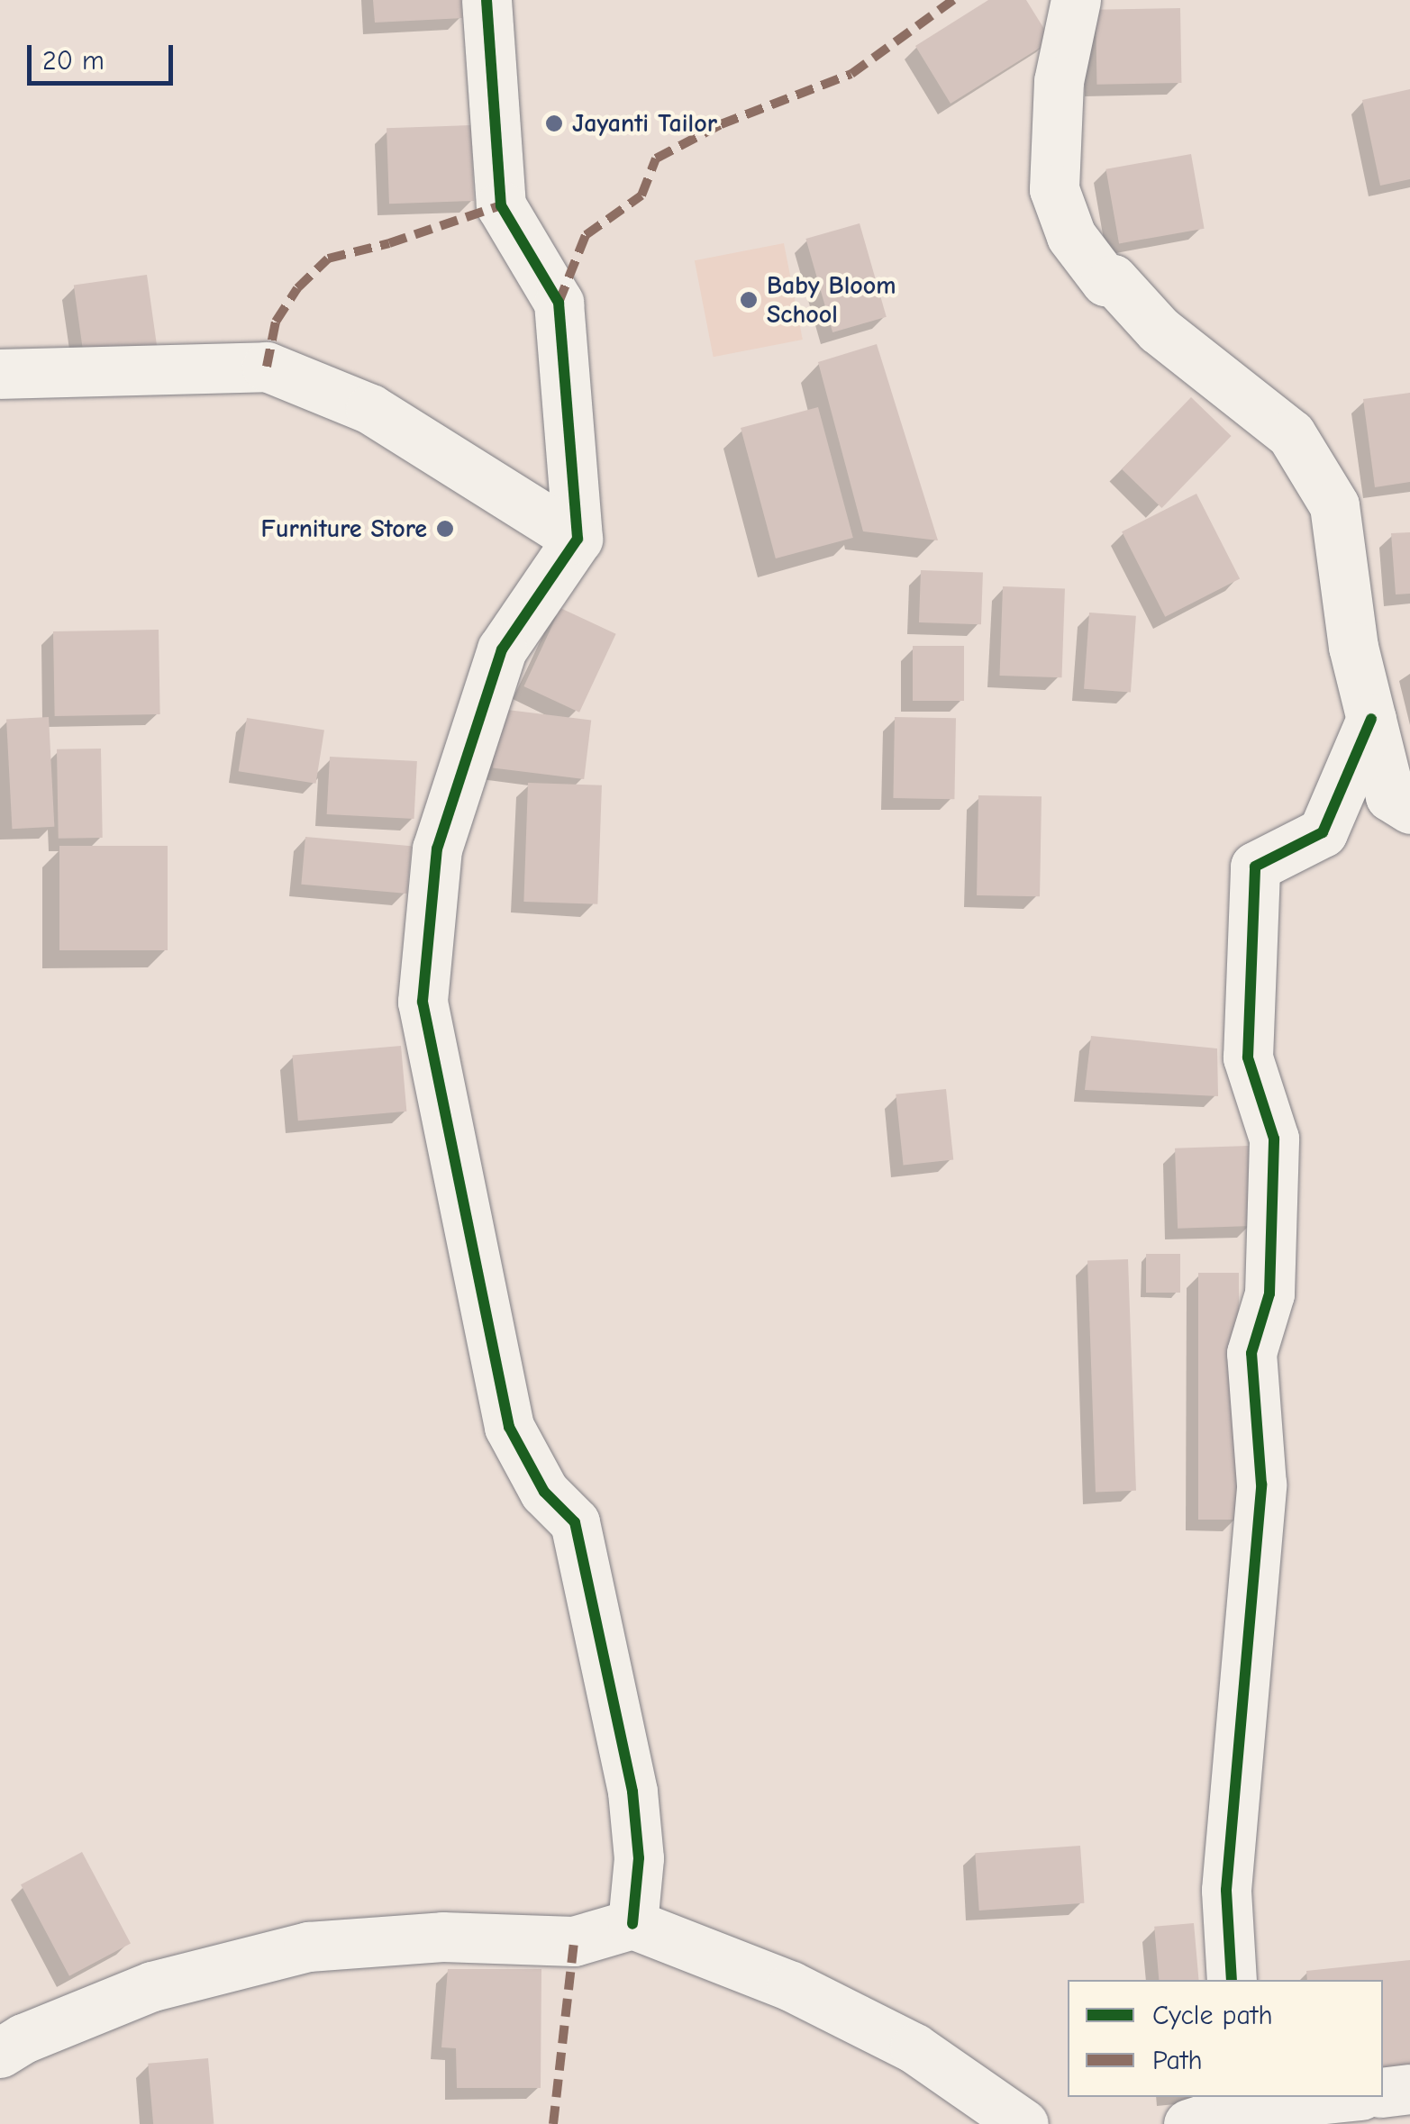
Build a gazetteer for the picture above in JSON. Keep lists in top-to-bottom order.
{
  "places": ["Jayanti Tailor", "Baby Bloom School", "Furniture Store"],
  "legend": ["Cycle path", "Path"],
  "scale_bar": "20 m"
}
